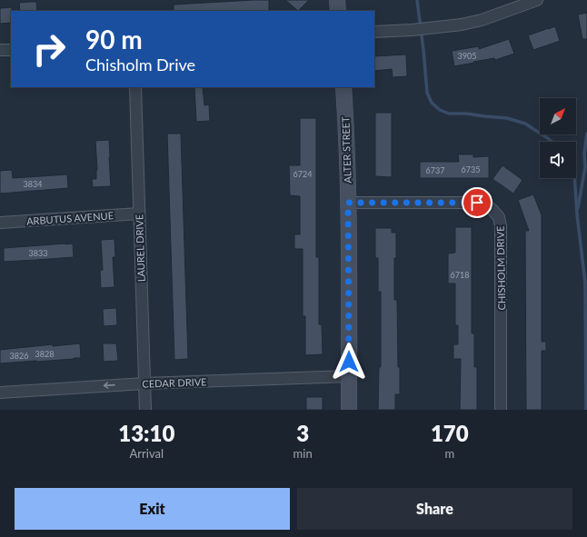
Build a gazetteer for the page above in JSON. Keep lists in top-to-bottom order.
{
  "streets": {
    "street": [
      "ALTER STREET",
      "ARBUTUS AVENUE",
      "LAUREL DRIVE",
      "CHISHOLM DRIVE",
      "CEDAR DRIVE"
    ]
  },
  "crossings": [
    ["ALTER STREET", "CHISHOLM DRIVE"],
    ["ALTER STREET", "CEDAR DRIVE"],
    ["ARBUTUS AVENUE", "LAUREL DRIVE"],
    ["LAUREL DRIVE", "CEDAR DRIVE"]
  ],
  "one_way": ["CEDAR DRIVE"],
  "house_numbers": [
    "3905",
    "6735",
    "6737",
    "6724",
    "3834",
    "3833",
    "6718",
    "3828",
    "3826"
  ],
  "north": "top right",
  "page": {
    "turn": ["90 m", "Chisholm Drive"],
    "eta": [
      "13:10",
      "Arrival",
      "3",
      "min",
      "170",
      "m"
    ],
    "buttons": ["Exit", "Share"]
  }
}
